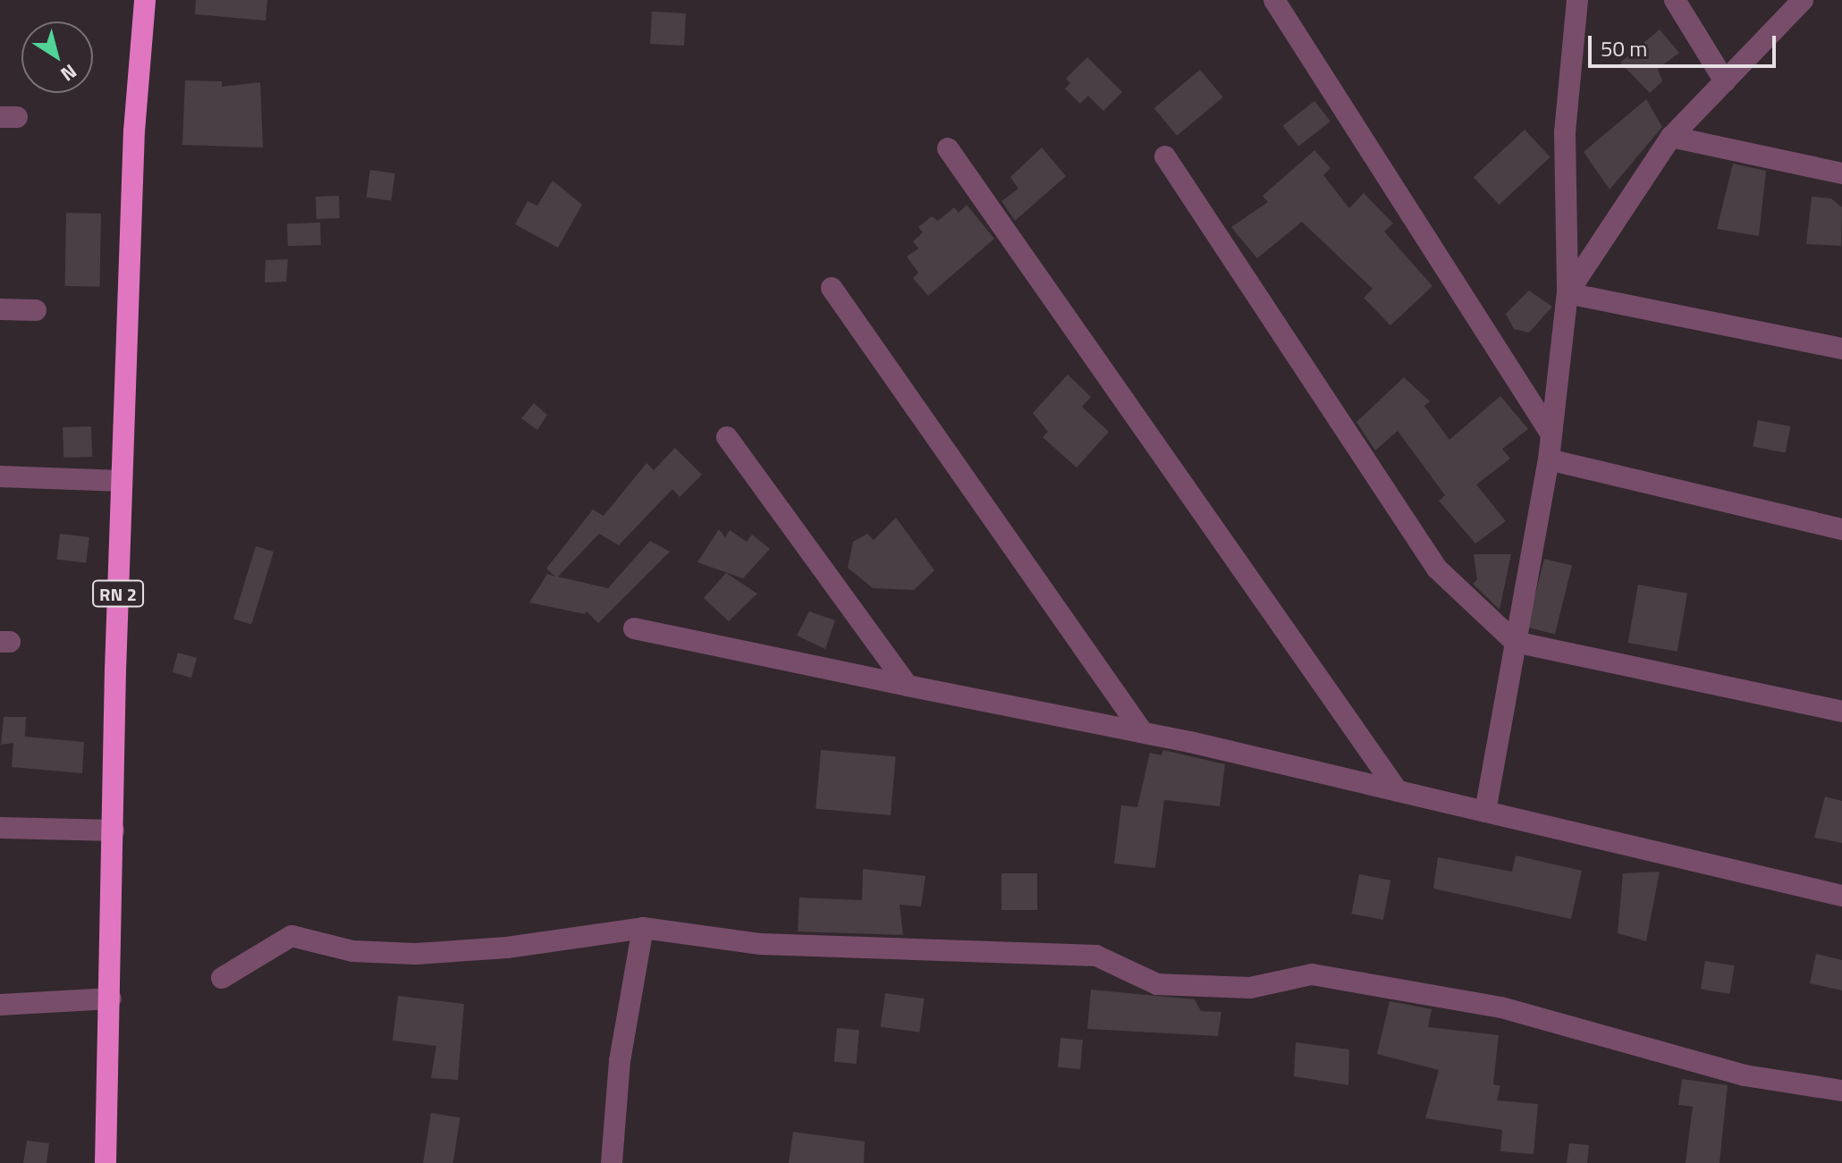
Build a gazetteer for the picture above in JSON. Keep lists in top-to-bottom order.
{
  "streets": {
    "highway": ["RN 2"]
  },
  "scale_bar": "50 m",
  "north": "bottom right"
}
